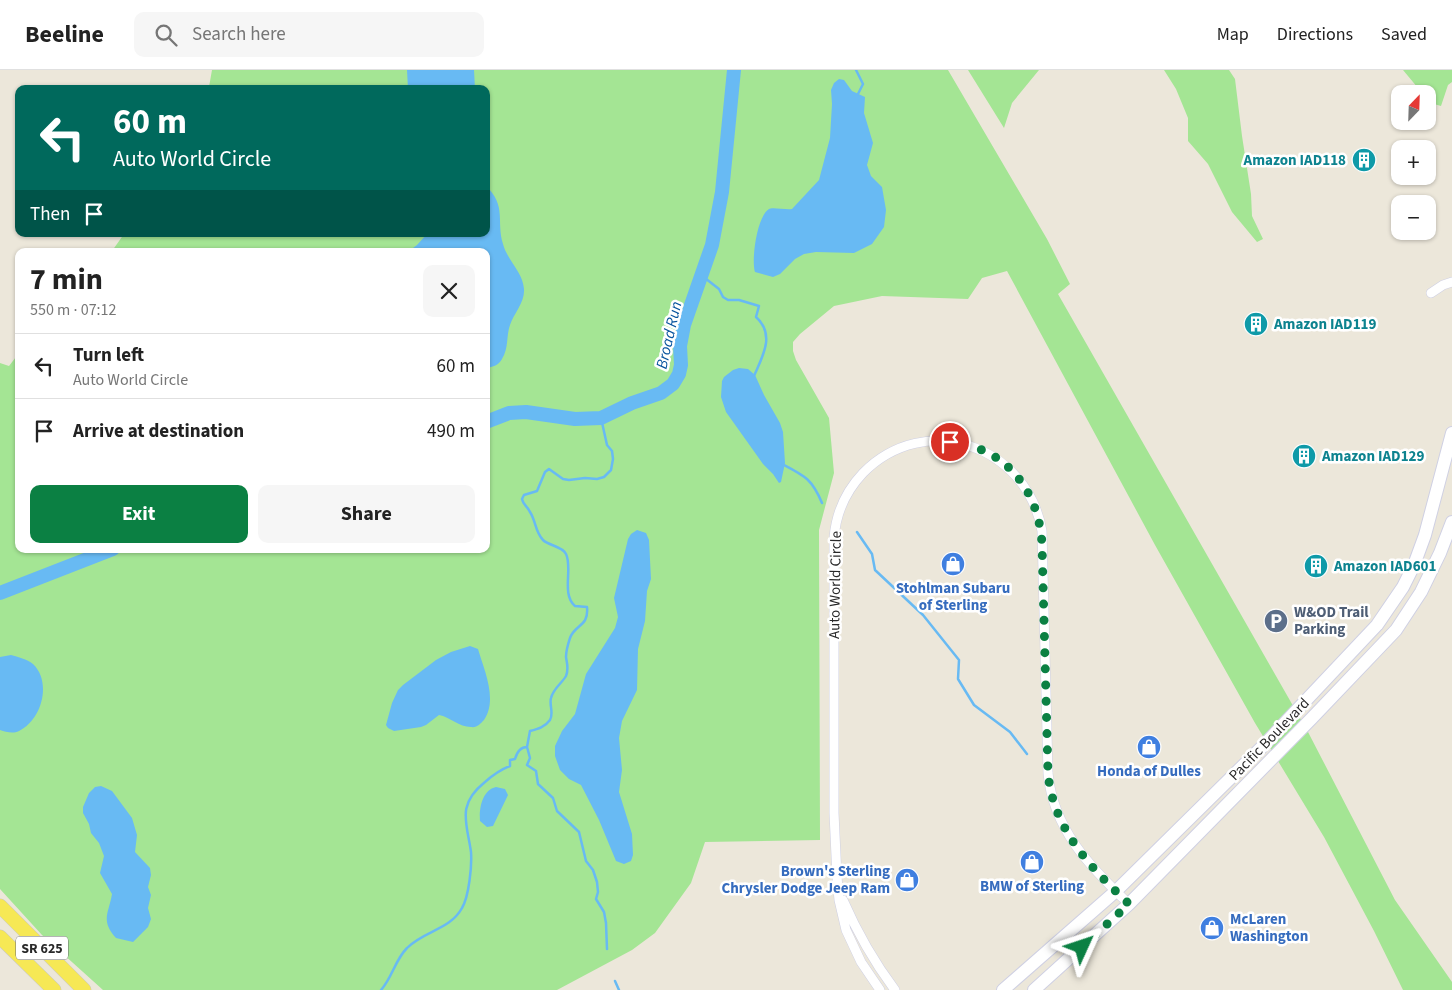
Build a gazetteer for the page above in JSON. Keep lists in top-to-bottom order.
{
  "streets": {
    "main road": ["Pacific Boulevard", "SR 625"],
    "street": ["Auto World Circle"]
  },
  "crossings": [
    ["Auto World Circle", "Pacific Boulevard"]
  ],
  "water": ["Broad Run"],
  "places": {
    "building": [
      "Amazon IAD118",
      "Amazon IAD119",
      "Amazon IAD129",
      "Amazon IAD601"
    ],
    "shop": [
      "Stohlman Subaru of Sterling",
      "Honda of Dulles",
      "BMW of Sterling",
      "Brown's Sterling Chrysler Dodge Jeep Ram",
      "McLaren Washington"
    ],
    "parking": ["W&OD Trail Parking"]
  },
  "north": "top right",
  "page": {
    "header": "Beeline",
    "search": "Search here",
    "nav": ["Map", "Directions", "Saved"],
    "map_buttons": ["+", "−"],
    "turn": ["60 m", "Auto World Circle"],
    "then": "Then",
    "heading": ["7 min", "550 m · 07:12"],
    "list": [
      {
        "name": "Turn left",
        "note": "Auto World Circle",
        "value": "60 m"
      },
      {
        "name": "Arrive at destination",
        "value": "490 m"
      }
    ],
    "buttons": ["Exit", "Share"]
  }
}
